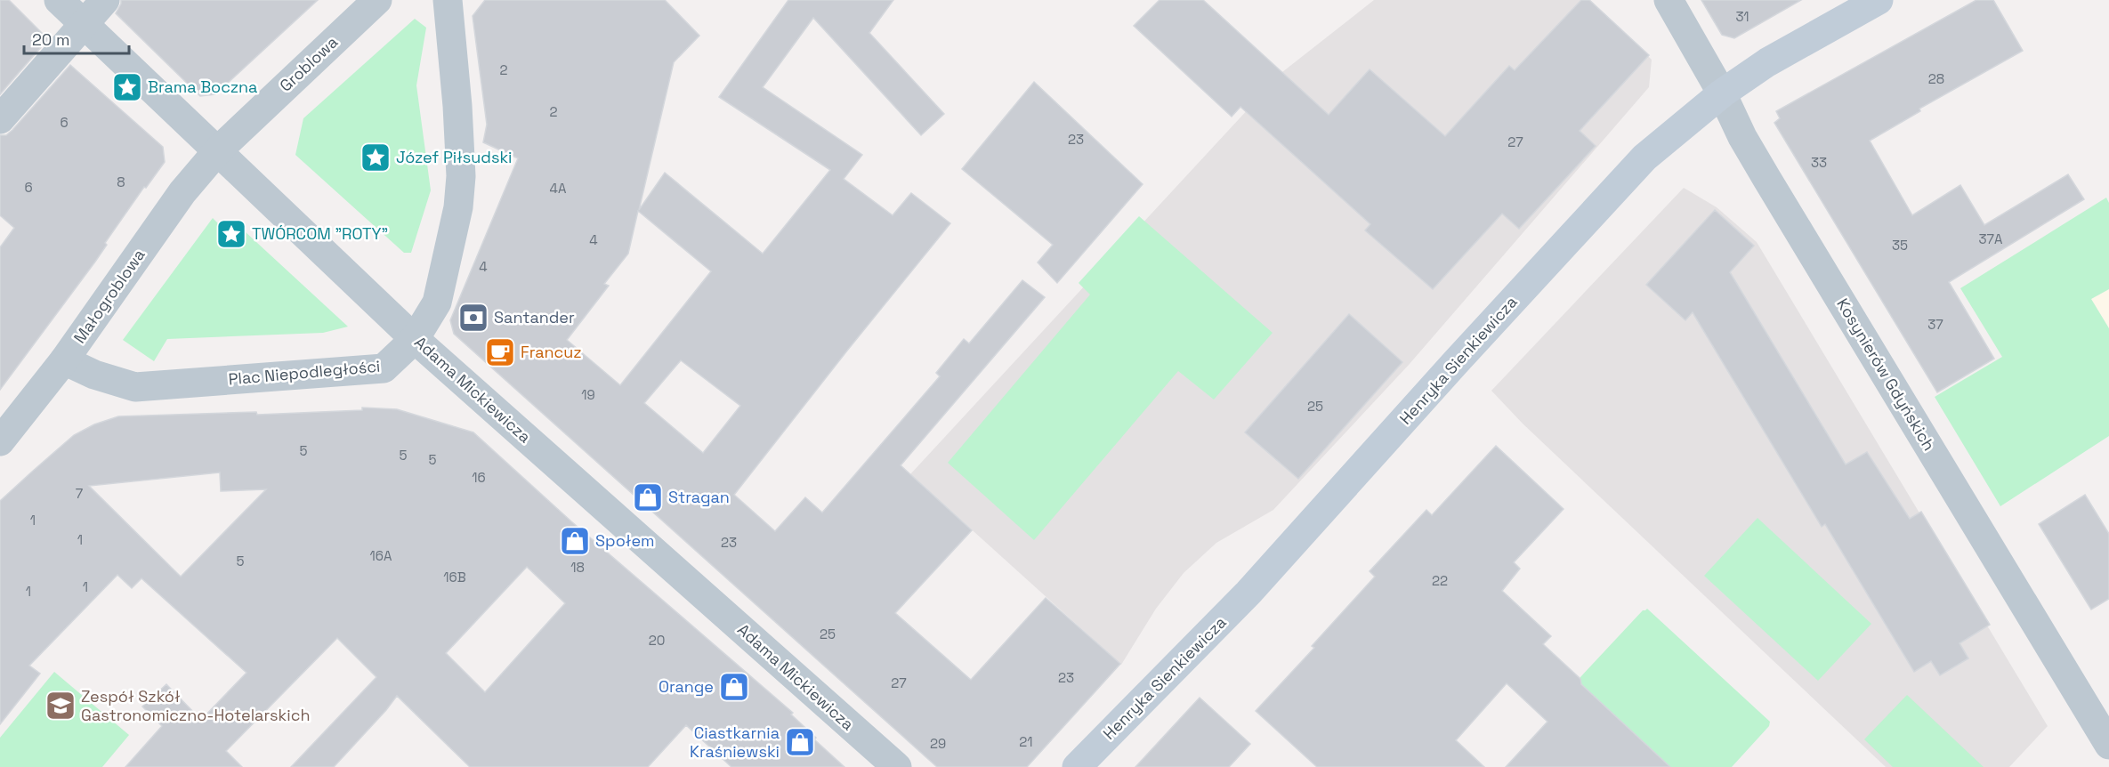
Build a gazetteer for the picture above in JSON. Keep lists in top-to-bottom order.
{
  "streets": {
    "street": [
      "Groblowa",
      "Małogroblowa",
      "Henryka Sienkiewicza",
      "Plac Niepodległości",
      "Kosynierów Gdyńskich",
      "Adama Mickiewicza"
    ]
  },
  "crossings": [
    ["Groblowa", "Małogroblowa"],
    ["Groblowa", "Adama Mickiewicza"],
    ["Małogroblowa", "Plac Niepodległości"],
    ["Małogroblowa", "Adama Mickiewicza"],
    ["Henryka Sienkiewicza", "Kosynierów Gdyńskich"],
    ["Plac Niepodległości", "Adama Mickiewicza"]
  ],
  "places": {
    "place": ["Brama Boczna", "Józef Piłsudski", "TWÓRCOM \"ROTY\""],
    "bank": ["Santander"],
    "cafe": ["Francuz"],
    "shop": [
      "Stragan",
      "Społem",
      "Orange",
      "Ciastkarnia Kraśniewski"
    ],
    "school or university": ["Zespół Szkół Gastronomiczno-Hotelarskich"]
  },
  "house_numbers": [
    "31",
    "2",
    "28",
    "2",
    "6",
    "23",
    "27",
    "33",
    "8",
    "6",
    "4A",
    "37A",
    "4",
    "35",
    "4",
    "37",
    "19",
    "25",
    "5",
    "5",
    "5",
    "16",
    "7",
    "1",
    "1",
    "23",
    "16A",
    "5",
    "18",
    "16B",
    "22",
    "1",
    "1",
    "25",
    "20",
    "23",
    "27",
    "21",
    "29"
  ],
  "scale_bar": "20 m"
}
